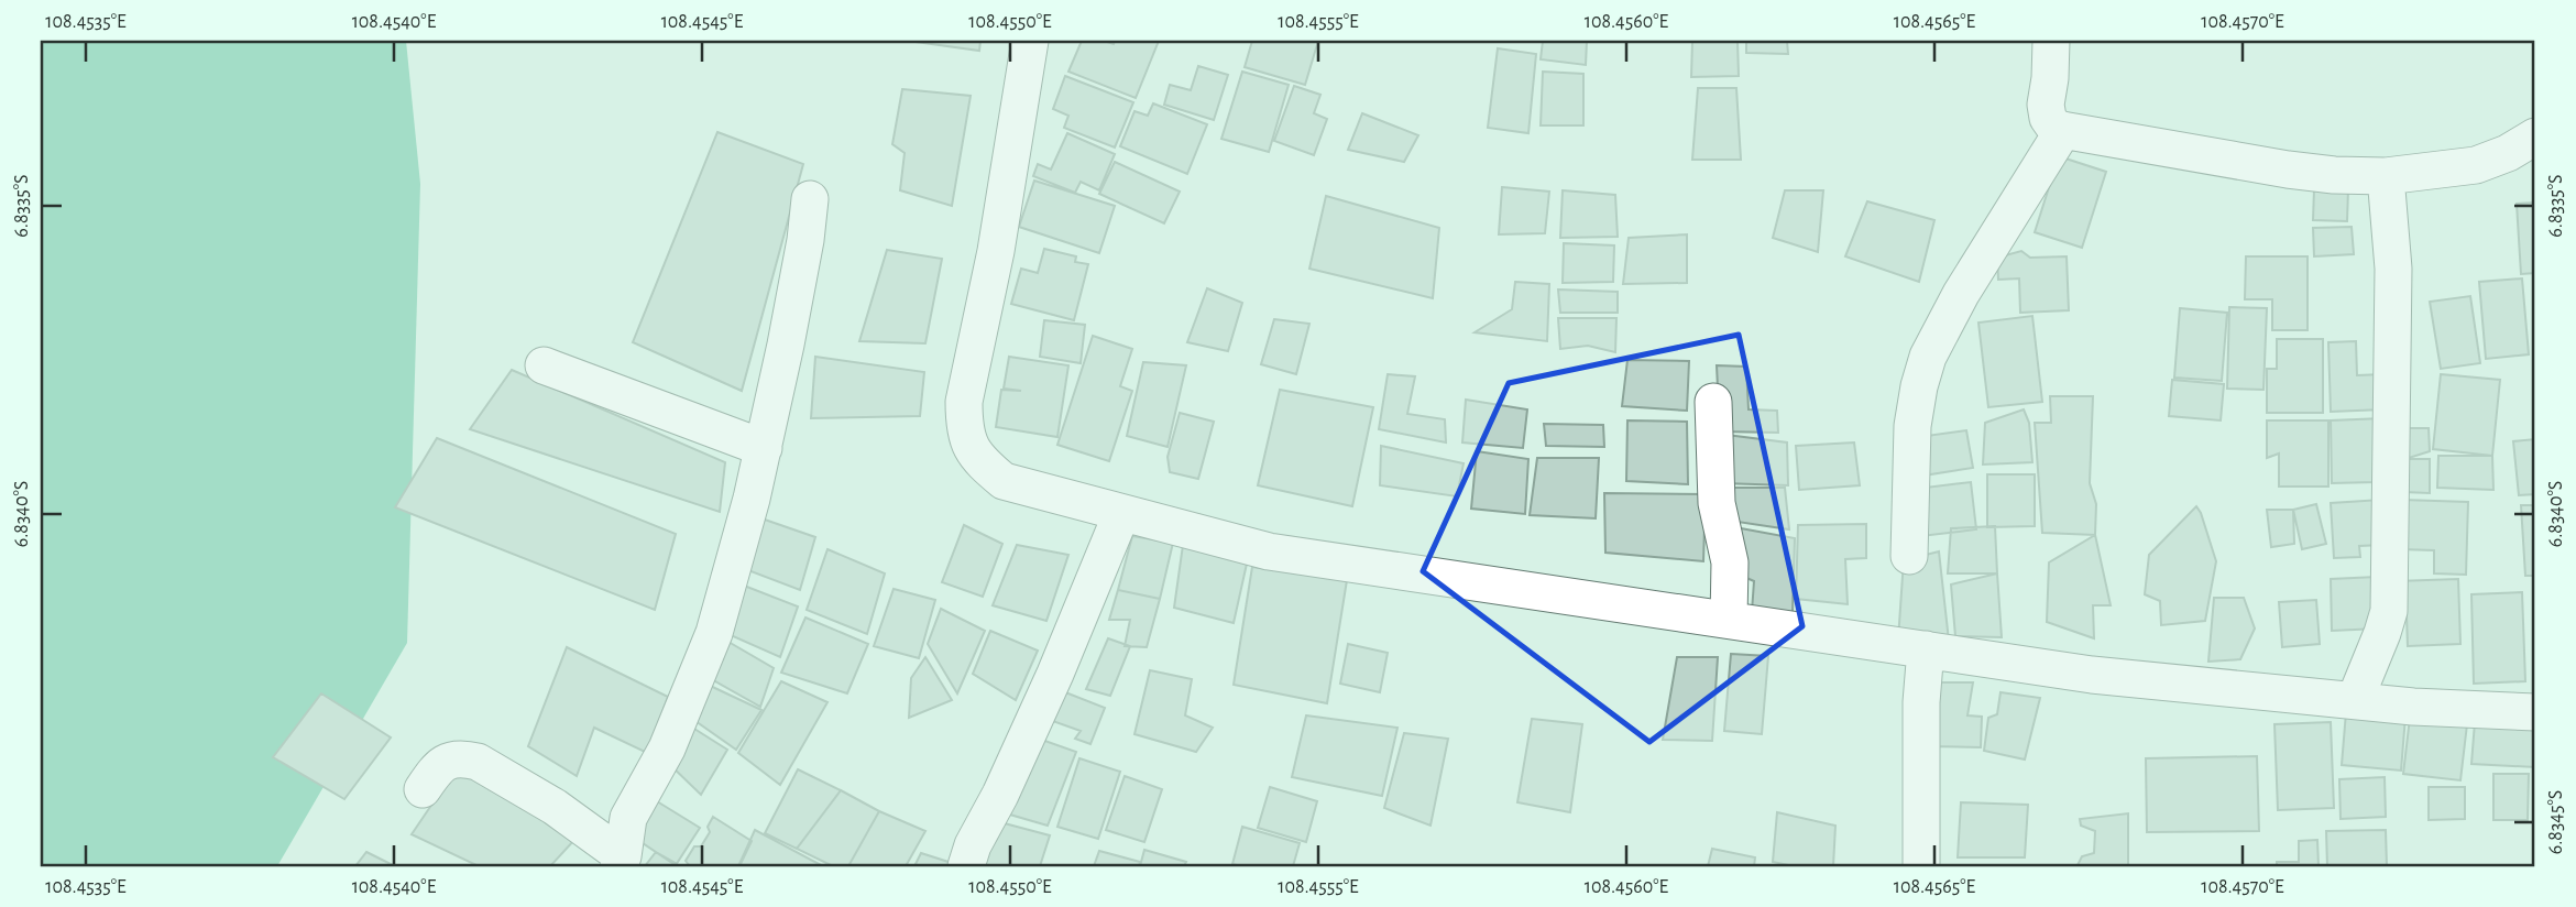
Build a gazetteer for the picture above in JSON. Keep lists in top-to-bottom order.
{
  "coordinates": [
    "108.4535°E",
    "108.4540°E",
    "108.4545°E",
    "108.4550°E",
    "108.4555°E",
    "108.4560°E",
    "108.4565°E",
    "108.4570°E",
    "6.8335°S",
    "6.8340°S",
    "6.8345°S"
  ]
}
